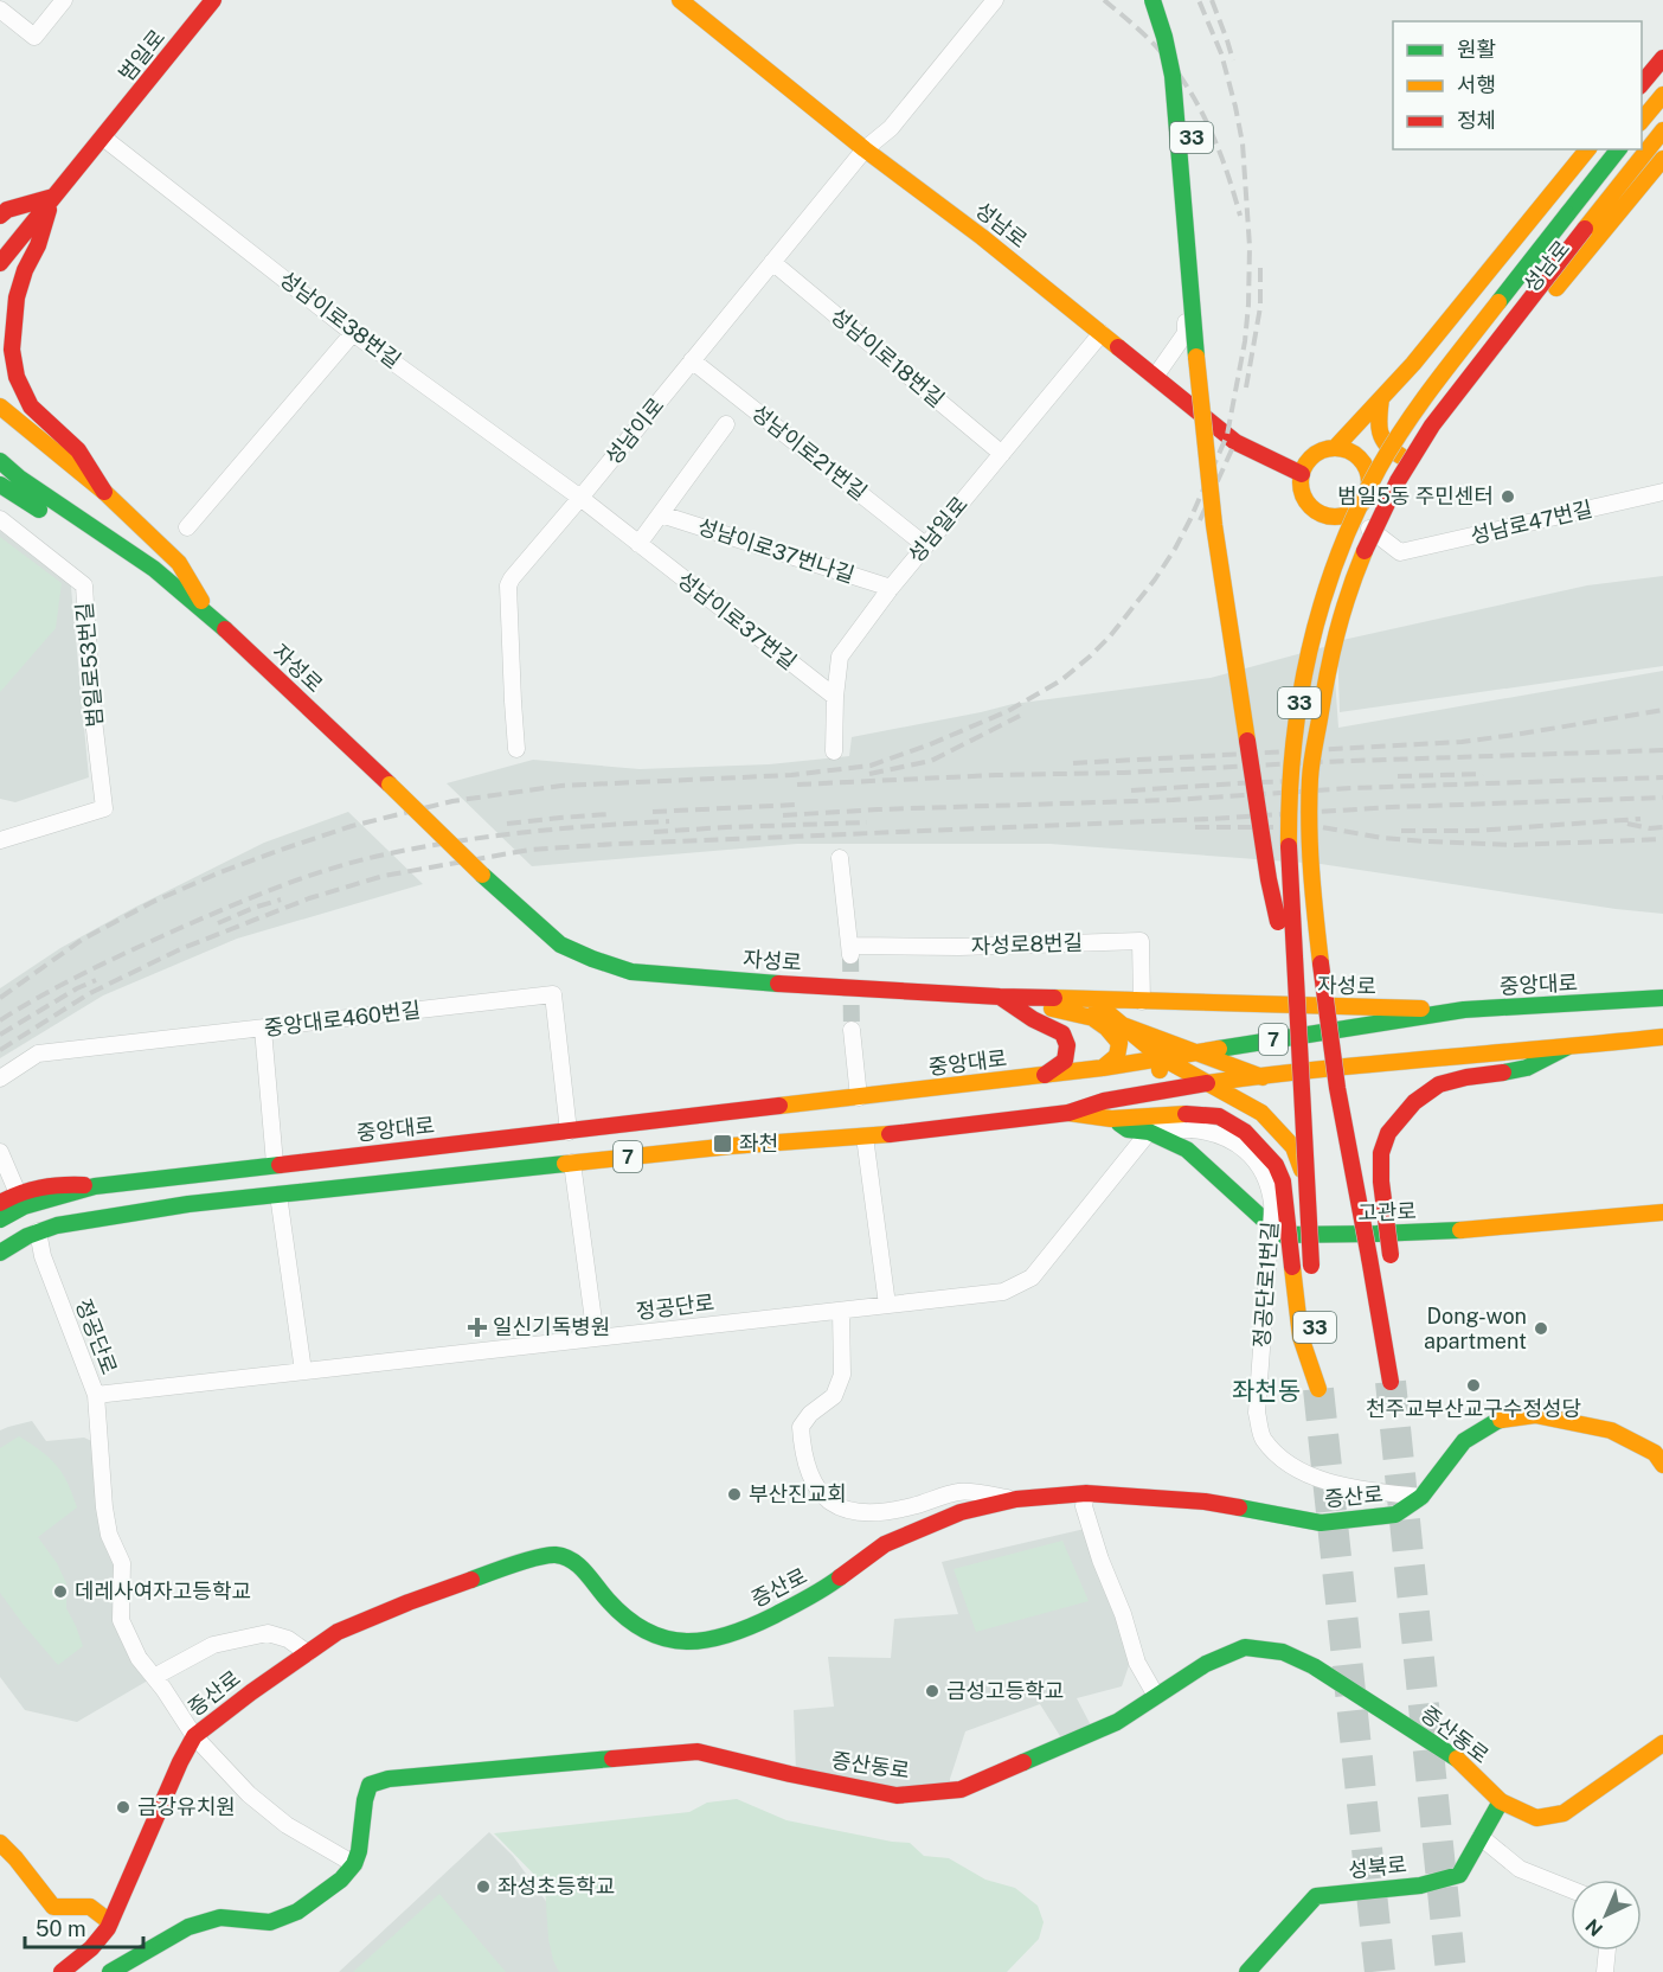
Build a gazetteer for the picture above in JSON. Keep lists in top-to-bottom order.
{
  "streets": {
    "main road": [
      "범일로",
      "33",
      "성남로",
      "자성로",
      "중앙대로",
      "7",
      "고관로",
      "증산로",
      "증산동로",
      "성북로"
    ],
    "street": [
      "성남이로38번길",
      "성남이로18번길",
      "성남이로",
      "성남이로21번길",
      "성남로47번길",
      "성남일로",
      "성남이로37번나길",
      "성남이로37번길",
      "범일로53번길",
      "자성로8번길",
      "중앙대로460번길",
      "정공단로1번길",
      "정공단로"
    ]
  },
  "crossings": [
    ["범일로", "성남이로38번길"],
    ["33", "성남로"],
    ["33", "정공단로1번길"],
    ["성남로", "성남이로"],
    ["성남로", "성남로47번길"],
    ["성남로", "성남일로"],
    ["성남이로38번길", "성남이로"],
    ["성남이로38번길", "성남이로37번길"],
    ["성남이로18번길", "성남이로"],
    ["성남이로18번길", "성남일로"],
    ["성남이로", "성남이로21번길"],
    ["성남이로", "성남이로37번길"],
    ["성남이로21번길", "성남일로"],
    ["성남일로", "성남이로37번나길"],
    ["성남일로", "성남이로37번길"],
    ["자성로", "자성로8번길"],
    ["자성로", "중앙대로"],
    ["중앙대로", "중앙대로460번길"],
    ["7", "정공단로"],
    ["고관로", "정공단로1번길"],
    ["고관로", "정공단로"],
    ["정공단로1번길", "정공단로"],
    ["정공단로1번길", "증산로"],
    ["증산동로", "성북로"]
  ],
  "districts": ["좌천동"],
  "places": {
    "other": [
      "범일5동 주민센터",
      "Dong-won apartment",
      "천주교부산교구수정성당",
      "부산진교회",
      "데레사여자고등학교",
      "금성고등학교",
      "금강유치원",
      "좌성초등학교"
    ],
    "transit": ["좌천"],
    "health": ["일신기독병원"]
  },
  "legend": ["원활", "서행", "정체"],
  "scale_bar": "50 m",
  "north": "bottom left"
}
